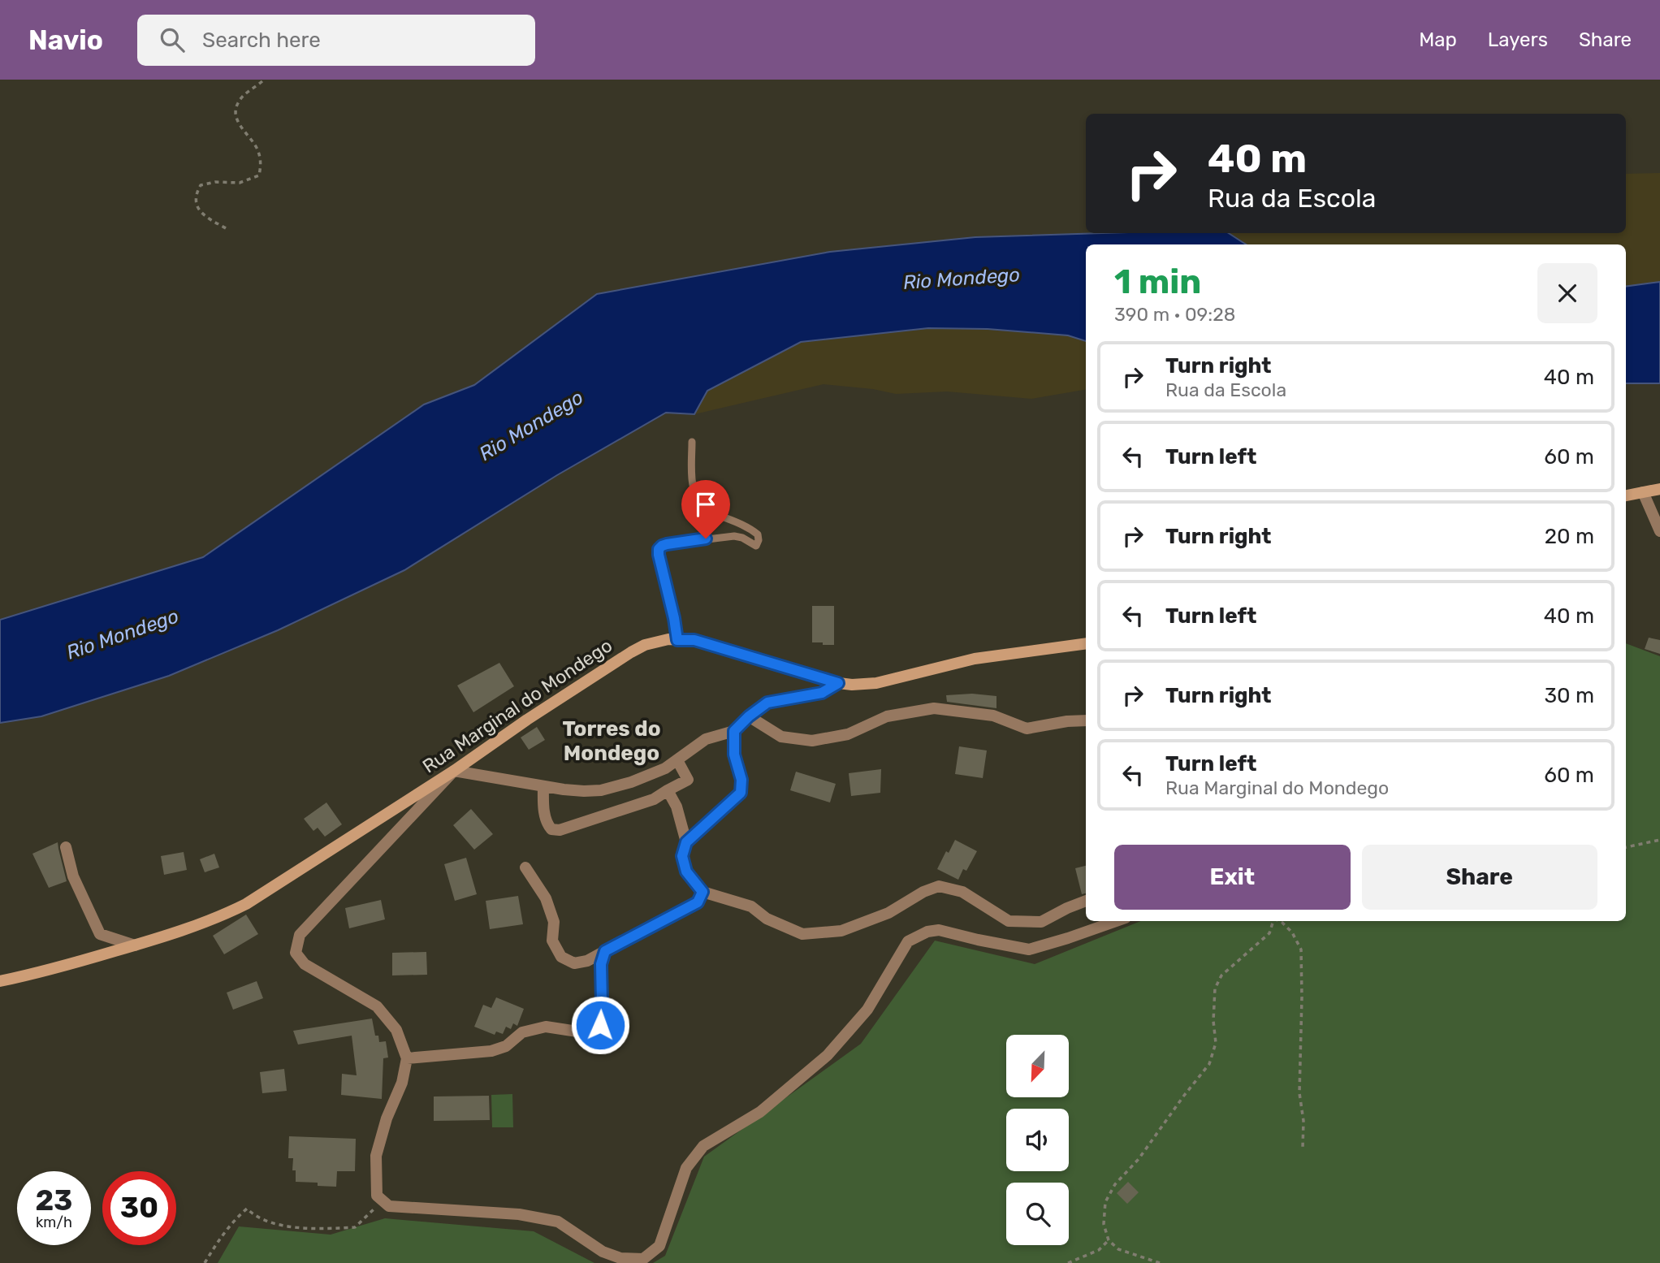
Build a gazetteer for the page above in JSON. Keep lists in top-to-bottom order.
{
  "streets": {
    "main road": ["Rua Marginal do Mondego"]
  },
  "districts": ["Torres do Mondego"],
  "water": ["Rio Mondego"],
  "north": "bottom left",
  "page": {
    "header": "Navio",
    "search": "Search here",
    "nav": ["Map", "Layers", "Share"],
    "turn": ["40 m", "Rua da Escola"],
    "heading": ["1 min", "390 m · 09:28"],
    "list": [
      {
        "name": "Turn right",
        "note": "Rua da Escola",
        "value": "40 m"
      },
      {
        "name": "Turn left",
        "value": "60 m"
      },
      {
        "name": "Turn right",
        "value": "20 m"
      },
      {
        "name": "Turn left",
        "value": "40 m"
      },
      {
        "name": "Turn right",
        "value": "30 m"
      },
      {
        "name": "Turn left",
        "note": "Rua Marginal do Mondego",
        "value": "60 m"
      }
    ],
    "buttons": ["Exit", "Share"],
    "speed": "23 km/h",
    "limit": "30"
  }
}
